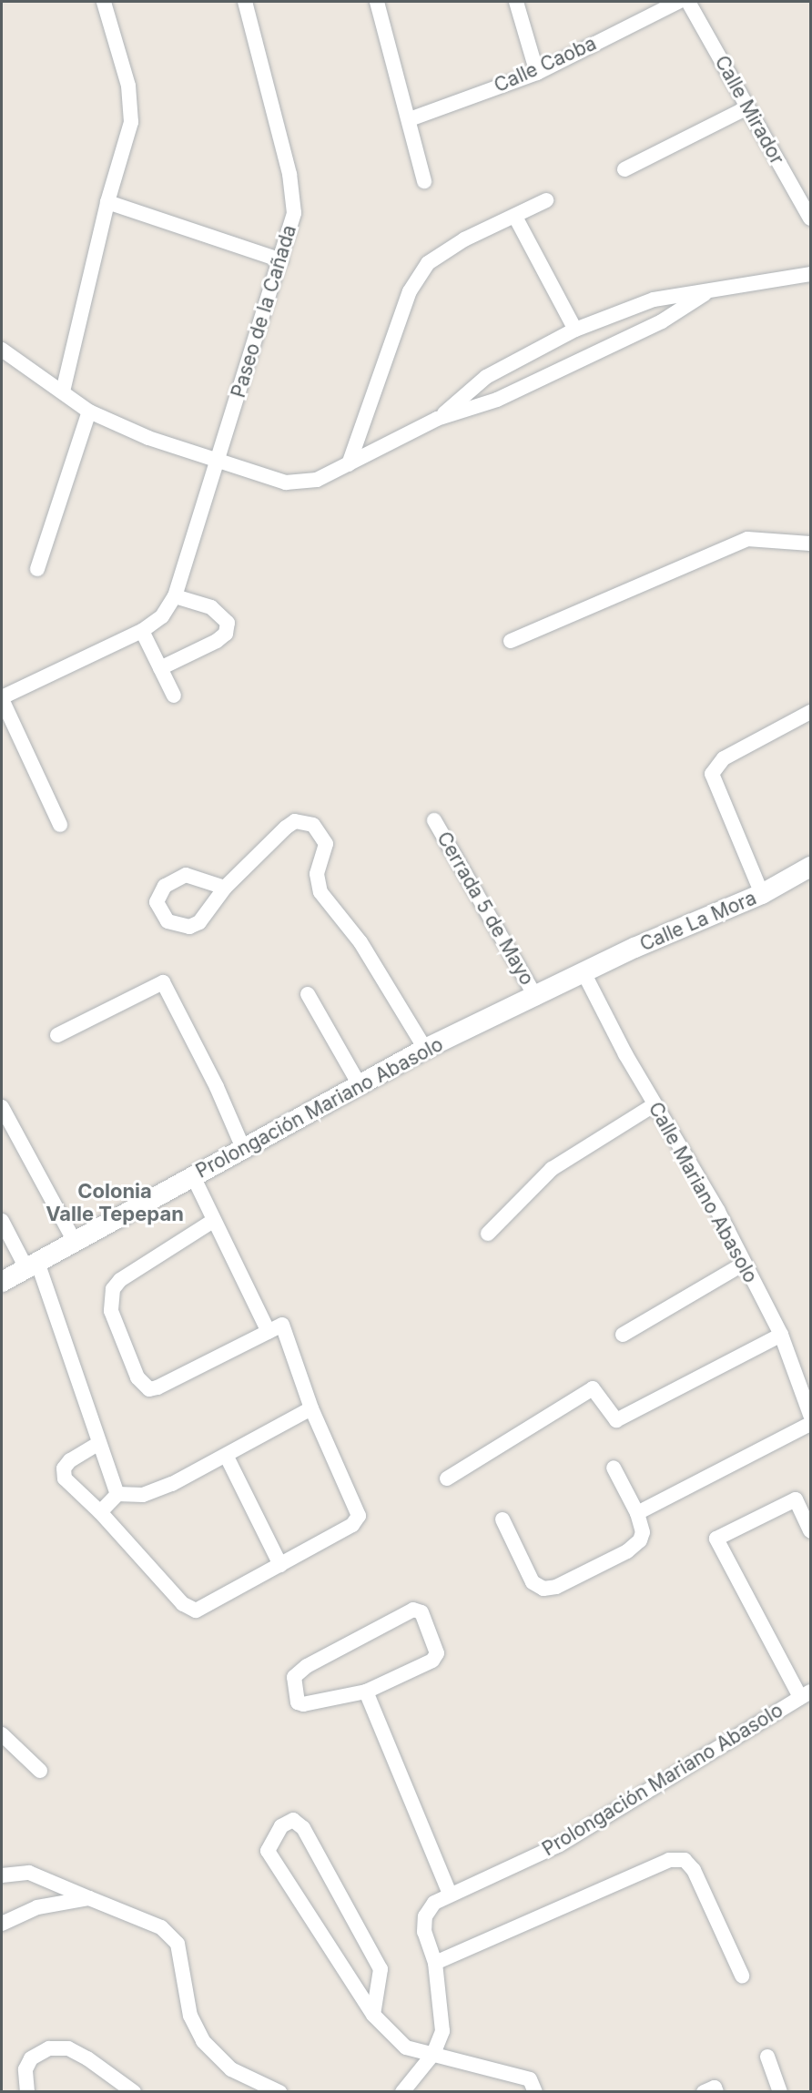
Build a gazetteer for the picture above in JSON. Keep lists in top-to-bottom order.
{
  "streets": {
    "street": [
      "Calle Caoba",
      "Calle Mirador",
      "Paseo de la Cañada",
      "Cerrada 5 de Mayo",
      "Calle La Mora",
      "Prolongación Mariano Abasolo",
      "Calle Mariano Abasolo"
    ]
  },
  "crossings": [
    ["Cerrada 5 de Mayo", "Prolongación Mariano Abasolo"],
    ["Calle La Mora", "Prolongación Mariano Abasolo"],
    ["Calle La Mora", "Calle Mariano Abasolo"],
    ["Prolongación Mariano Abasolo", "Calle Mariano Abasolo"]
  ],
  "districts": ["Colonia Valle Tepepan"]
}
